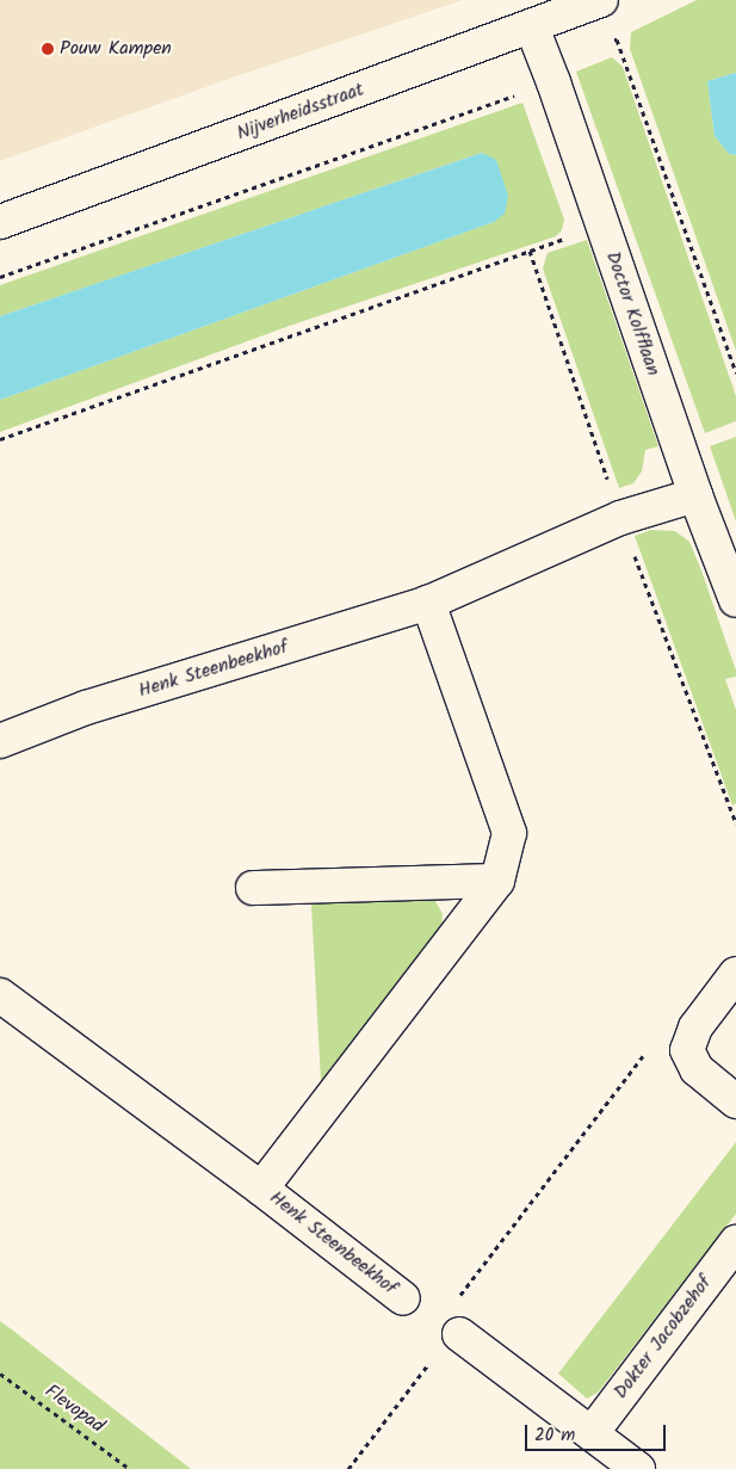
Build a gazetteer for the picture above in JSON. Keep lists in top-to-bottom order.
{
  "streets": {
    "street": [
      "Nijverheidsstraat",
      "Doctor Kolfflaan",
      "Henk Steenbeekhof",
      "Dokter Jacobzehof"
    ],
    "path": ["Flevopad"]
  },
  "crossings": [
    ["Nijverheidsstraat", "Doctor Kolfflaan"],
    ["Doctor Kolfflaan", "Henk Steenbeekhof"]
  ],
  "places": ["Pouw Kampen"],
  "scale_bar": "20 m"
}
